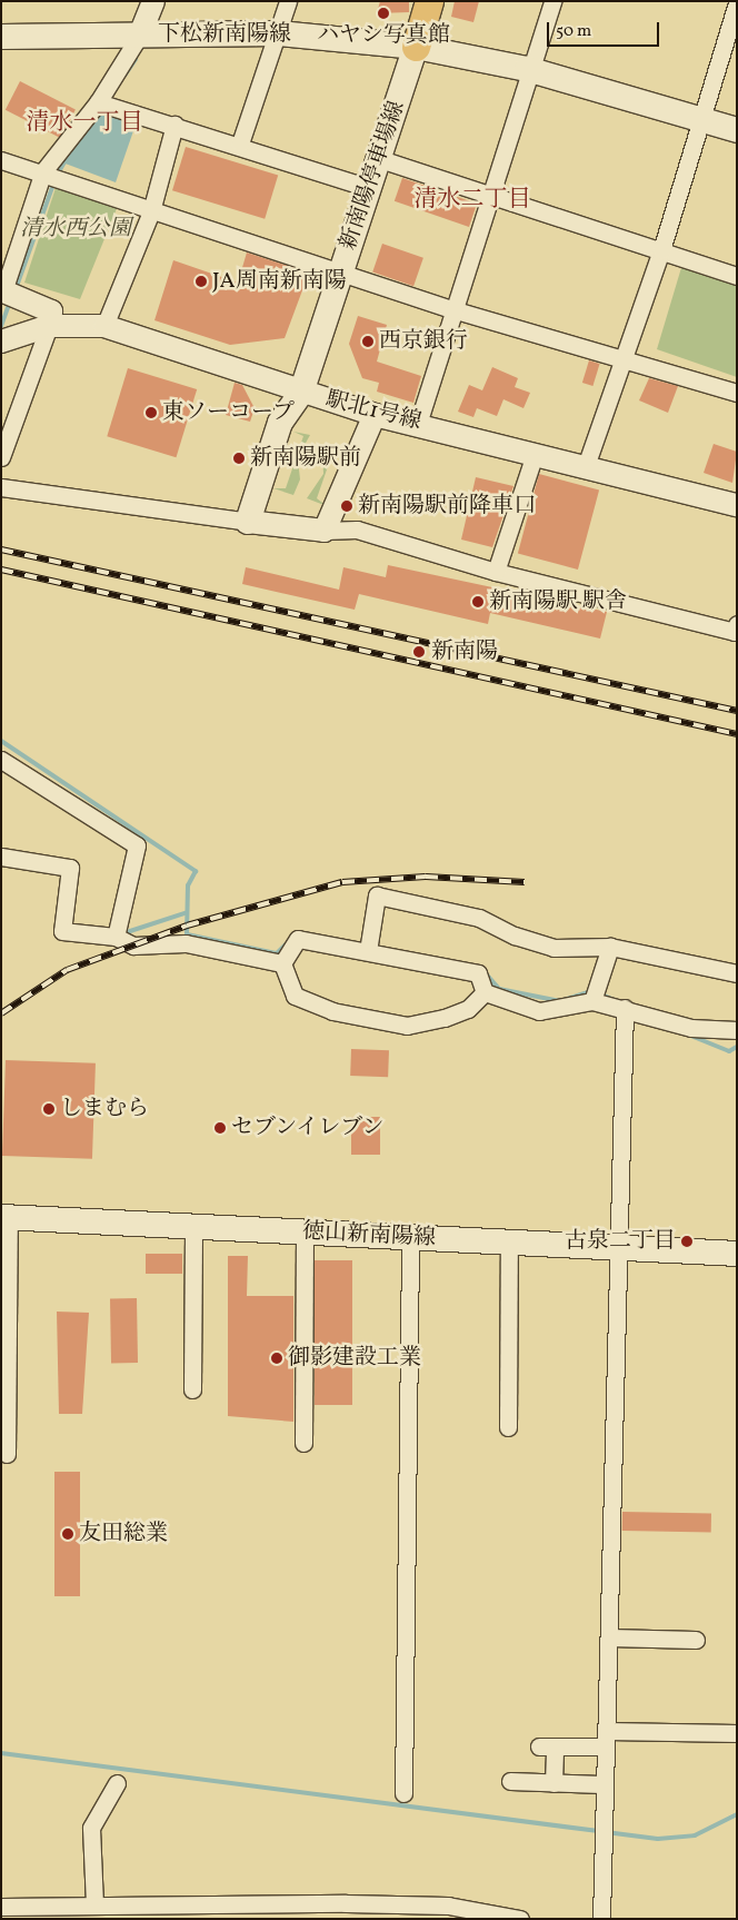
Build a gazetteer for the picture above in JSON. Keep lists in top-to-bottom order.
{
  "streets": {
    "main road": ["下松新南陽線", "新南陽停車場線", "徳山新南陽線"],
    "street": ["駅北1号線"]
  },
  "crossings": [
    ["下松新南陽線", "新南陽停車場線"],
    ["新南陽停車場線", "駅北1号線"]
  ],
  "districts": ["清水一丁目", "清水二丁目"],
  "parks": ["清水西公園"],
  "places": [
    "ハヤシ写真館",
    "JA周南新南陽",
    "西京銀行",
    "東ソーコープ",
    "新南陽駅前",
    "新南陽駅前降車口",
    "新南陽駅 駅舎",
    "新南陽",
    "しまむら",
    "セブンイレブン",
    "古泉二丁目",
    "御影建設工業",
    "友田総業"
  ],
  "scale_bar": "50 m"
}
